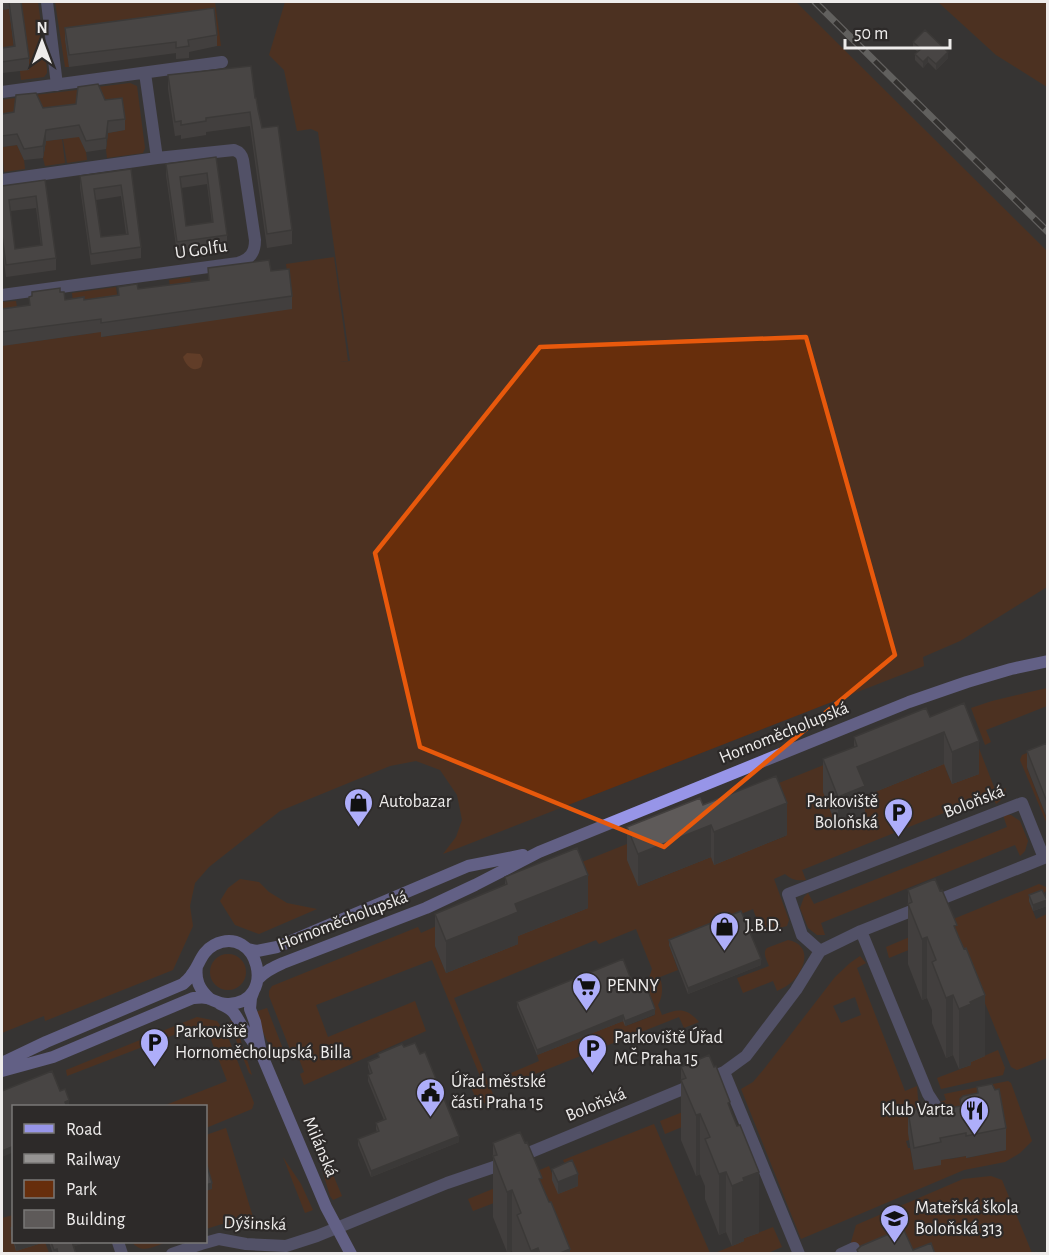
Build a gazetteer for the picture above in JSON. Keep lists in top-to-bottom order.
{
  "streets": {
    "street": [
      "U Golfu",
      "Hornoměcholupská",
      "Boloňská",
      "Milánská",
      "Dýšinská"
    ]
  },
  "crossings": [
    ["Hornoměcholupská", "Milánská"],
    ["Boloňská", "Milánská"],
    ["Boloňská", "Dýšinská"],
    ["Milánská", "Dýšinská"]
  ],
  "places": {
    "shop": ["Autobazar", "J.B.D."],
    "parking": ["Parkoviště Boloňská", "Parkoviště Hornoměcholupská, Billa", "Parkoviště Úřad MČ Praha 15"],
    "supermarket": ["PENNY"],
    "public building": ["Úřad městské části Praha 15"],
    "restaurant": ["Klub Varta"],
    "school or university": ["Mateřská škola Boloňská 313"]
  },
  "legend": [
    "Road",
    "Railway",
    "Park",
    "Building"
  ],
  "scale_bar": "50 m",
  "north": "top"
}
